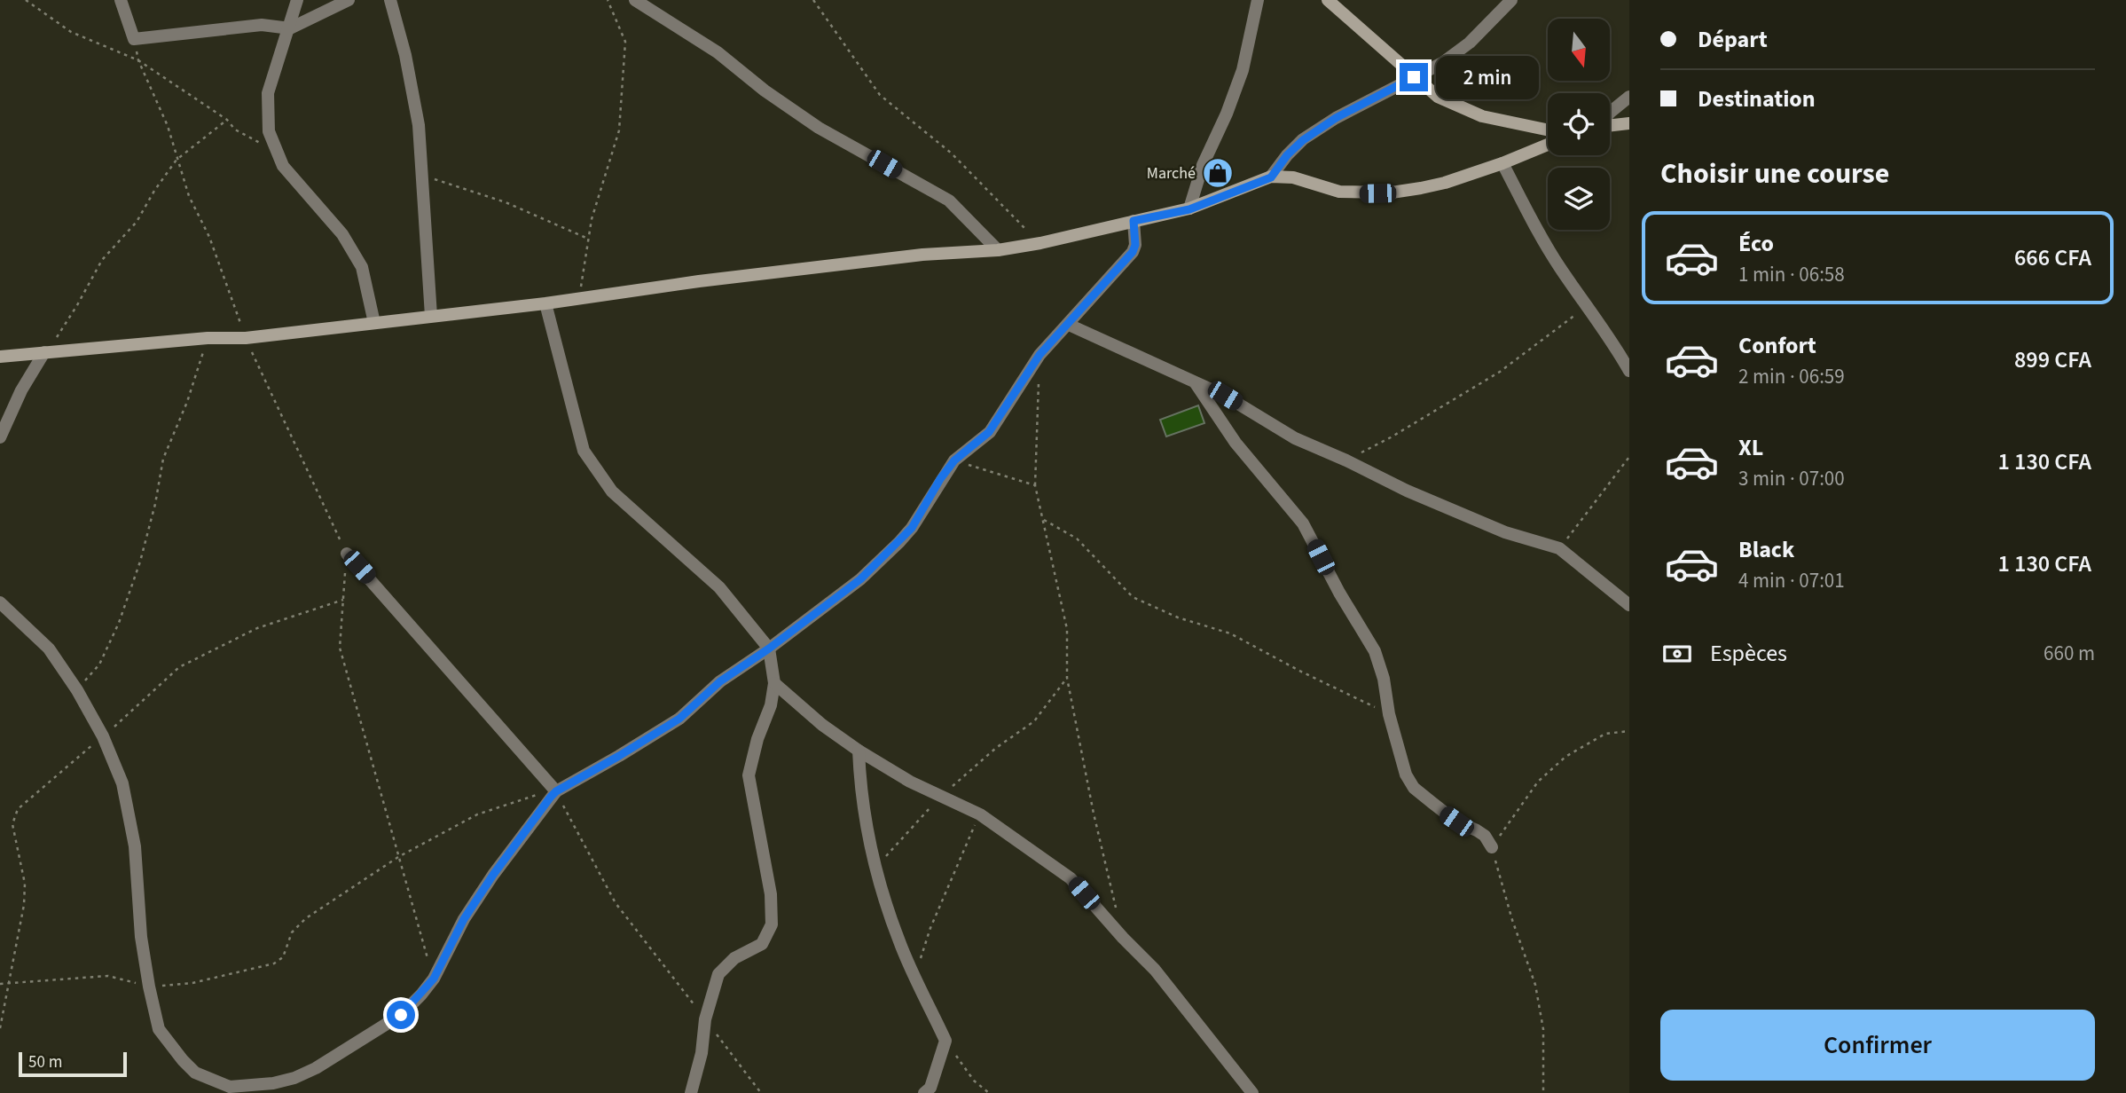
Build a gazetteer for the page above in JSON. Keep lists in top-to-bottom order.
{
  "places": {
    "shop": ["Marché"]
  },
  "scale_bar": "50 m",
  "north": "bottom",
  "page": {
    "banner": ["Départ", "Destination"],
    "bubble": "2 min",
    "heading": "Choisir une course",
    "list": [
      {
        "name": "Éco",
        "note": "1 min · 06:58",
        "value": "666 CFA"
      },
      {
        "name": "Confort",
        "note": "2 min · 06:59",
        "value": "899 CFA"
      },
      {
        "name": "XL",
        "note": "3 min · 07:00",
        "value": "1 130 CFA"
      },
      {
        "name": "Black",
        "note": "4 min · 07:01",
        "value": "1 130 CFA"
      }
    ],
    "pay": ["Espèces", "660 m"],
    "buttons": "Confirmer",
    "scale": "50 m"
  }
}
